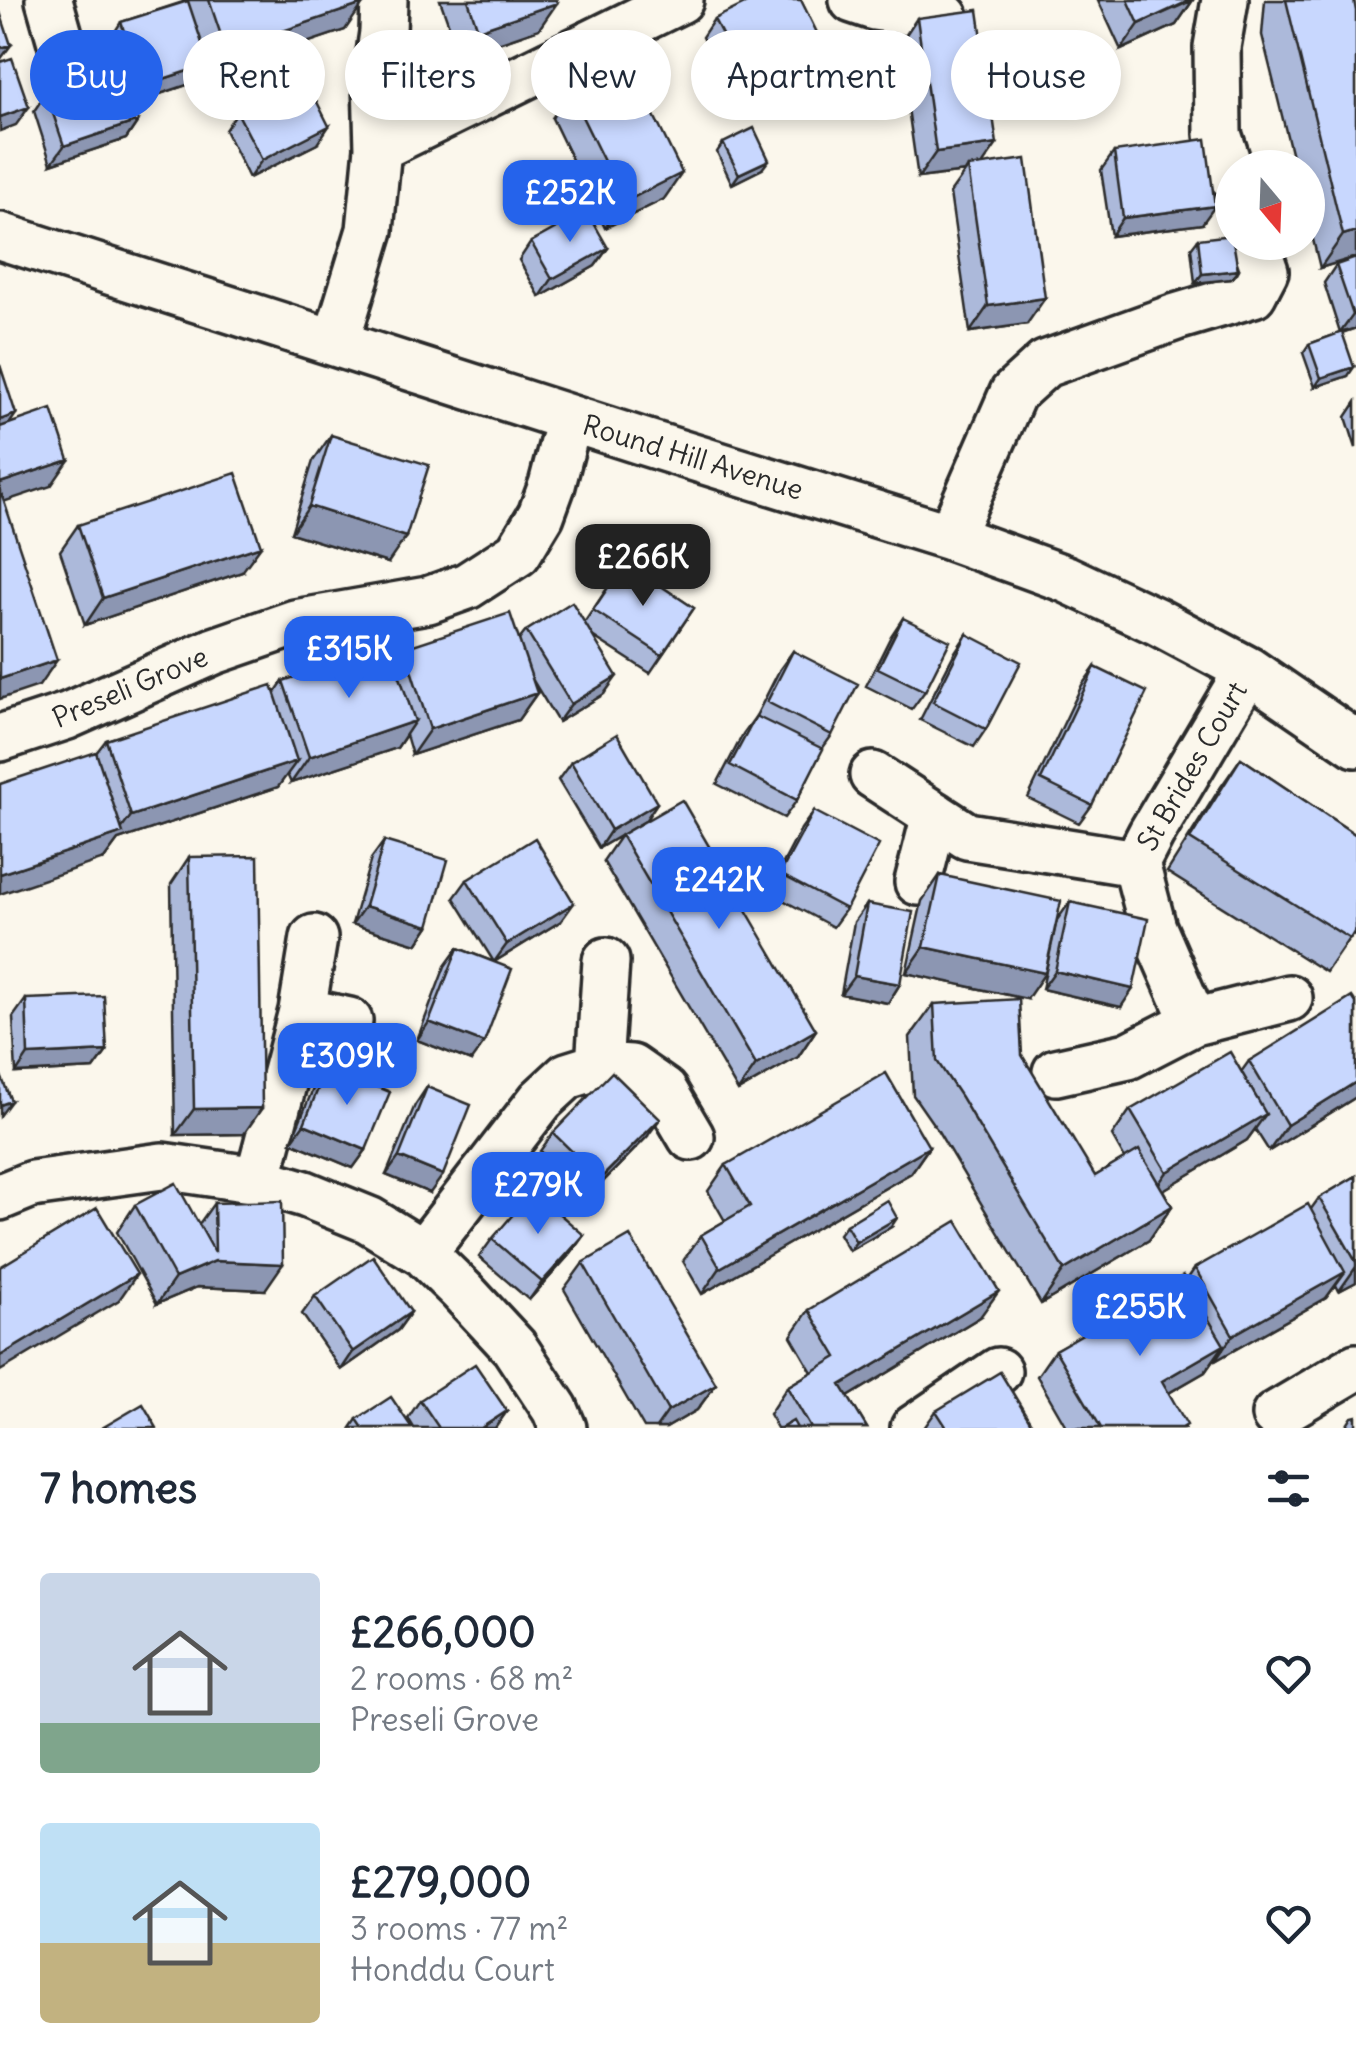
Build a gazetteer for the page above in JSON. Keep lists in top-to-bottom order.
{
  "streets": {
    "street": ["Round Hill Avenue", "Preseli Grove", "St Brides Court"]
  },
  "crossings": [
    ["Round Hill Avenue", "Preseli Grove"],
    ["Round Hill Avenue", "St Brides Court"]
  ],
  "north": "bottom",
  "page": {
    "chip": [
      "Buy",
      "Rent",
      "Filters",
      "New",
      "Apartment",
      "House"
    ],
    "price": [
      "£252K",
      "£266K",
      "£315K",
      "£242K",
      "£309K",
      "£279K",
      "£255K"
    ],
    "heading": "7 homes",
    "list": [
      {
        "name": "£266,000",
        "note": "2 rooms · 68 m² · Preseli Grove"
      },
      {
        "name": "£279,000",
        "note": "3 rooms · 77 m² · Honddu Court"
      }
    ]
  }
}
